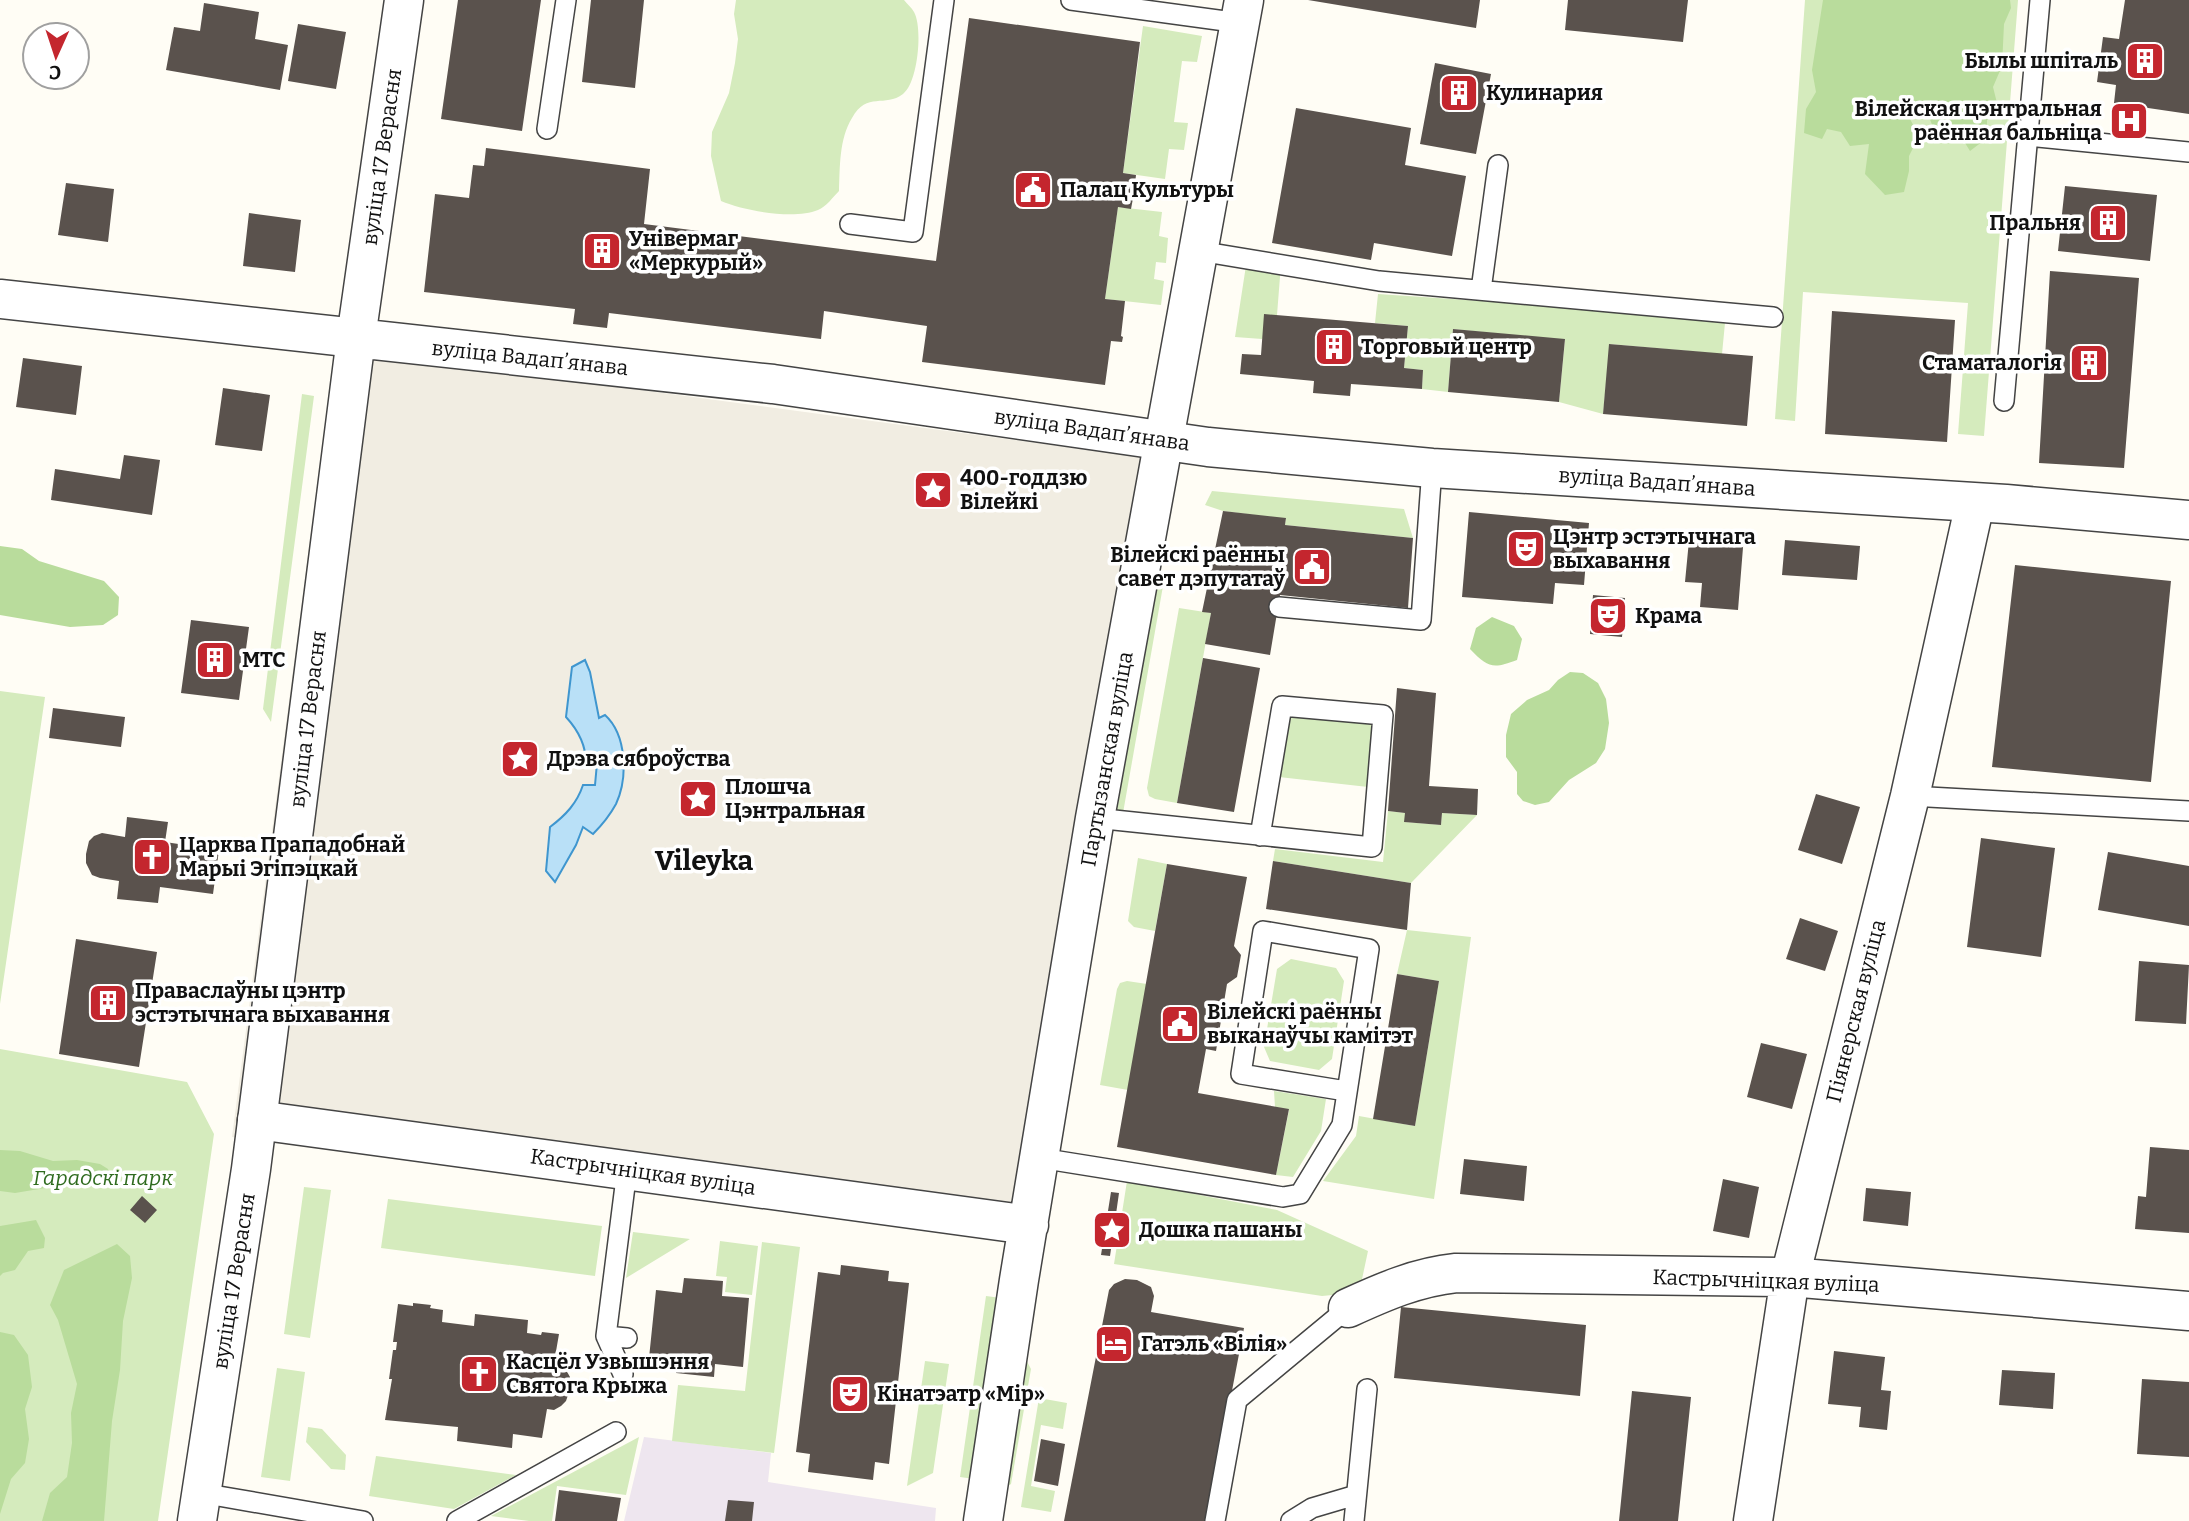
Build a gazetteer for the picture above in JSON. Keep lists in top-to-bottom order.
{
  "streets": {
    "street": [
      "вуліца 17 Верасня",
      "вуліца Вадапʼянава",
      "Партызанская вуліца",
      "Піянерская вуліца",
      "Кастрычніцкая вуліца"
    ]
  },
  "crossings": [
    ["вуліца 17 Верасня", "вуліца Вадапʼянава"],
    ["вуліца 17 Верасня", "Кастрычніцкая вуліца"],
    ["вуліца Вадапʼянава", "Партызанская вуліца"],
    ["вуліца Вадапʼянава", "Піянерская вуліца"],
    ["Партызанская вуліца", "Кастрычніцкая вуліца"],
    ["Піянерская вуліца", "Кастрычніцкая вуліца"]
  ],
  "districts": ["Vileyka"],
  "parks": ["Гарадскі парк"],
  "places": {
    "building": [
      "Былы шпіталь",
      "Кулинария",
      "Пральня",
      "Універмаг «Меркурый»",
      "Торговый центр",
      "Стаматалогія",
      "МТС",
      "Праваслаўны цэнтр эстэтычнага выхавання"
    ],
    "hospital": ["Вілейская цэнтральная раённая бальніца"],
    "public building": ["Палац Культуры", "Вілейскі раённы савет дэпутатаў", "Вілейскі раённы выканаўчы камітэт"],
    "place": [
      "400-годдзю Вілейкі",
      "Дрэва сяброўства",
      "Плошча Цэнтральная",
      "Дошка пашаны"
    ],
    "theatre": ["Цэнтр эстэтычнага выхавання", "Крама", "Кінатэатр «Мір»"],
    "church": ["Царква Прападобнай Марыі Эгіпэцкай", "Касцёл Узвышэння Святога Крыжа"],
    "hotel": ["Гатэль «Вілія»"]
  },
  "north": "bottom"
}
